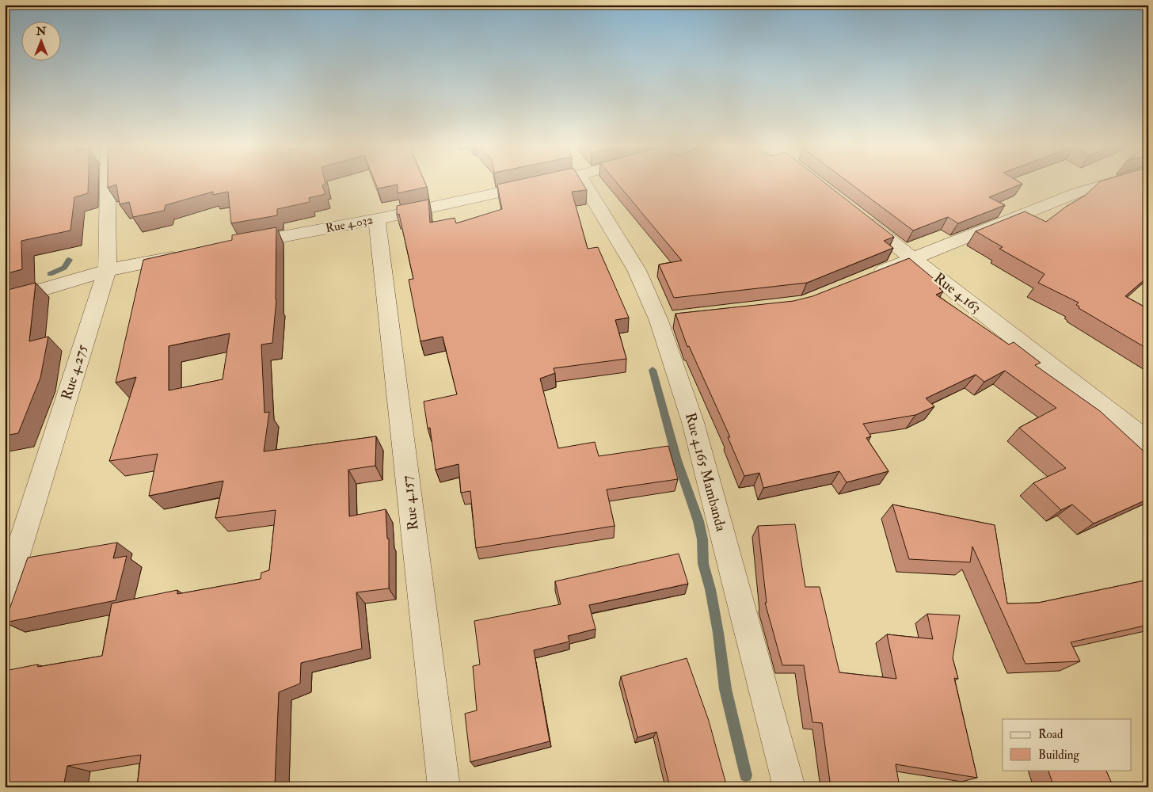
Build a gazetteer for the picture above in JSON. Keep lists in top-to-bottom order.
{
  "streets": {
    "street": [
      "Rue 4.032",
      "Rue 4.163",
      "Rue 4.275",
      "Rue 4.165 Mambanda",
      "Rue 4.157"
    ]
  },
  "crossings": [
    ["Rue 4.032", "Rue 4.157"]
  ],
  "legend": ["Road", "Building"],
  "north": "top"
}
